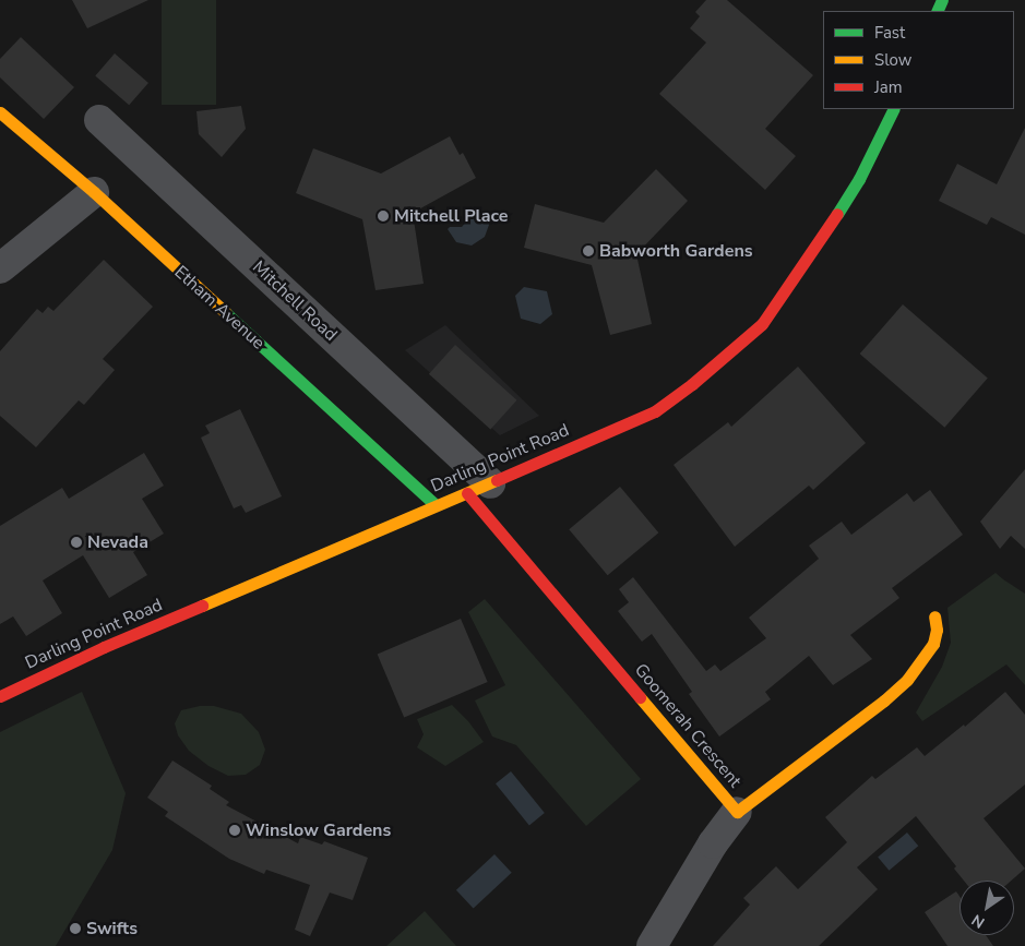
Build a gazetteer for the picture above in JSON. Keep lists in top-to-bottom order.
{
  "streets": {
    "street": [
      "Mitchell Road",
      "Etham Avenue",
      "Darling Point Road",
      "Goomerah Crescent"
    ]
  },
  "crossings": [
    ["Mitchell Road", "Darling Point Road"],
    ["Mitchell Road", "Goomerah Crescent"],
    ["Etham Avenue", "Darling Point Road"],
    ["Darling Point Road", "Goomerah Crescent"]
  ],
  "places": [
    "Mitchell Place",
    "Babworth Gardens",
    "Nevada",
    "Winslow Gardens",
    "Swifts"
  ],
  "legend": ["Fast", "Slow", "Jam"],
  "north": "bottom left"
}
